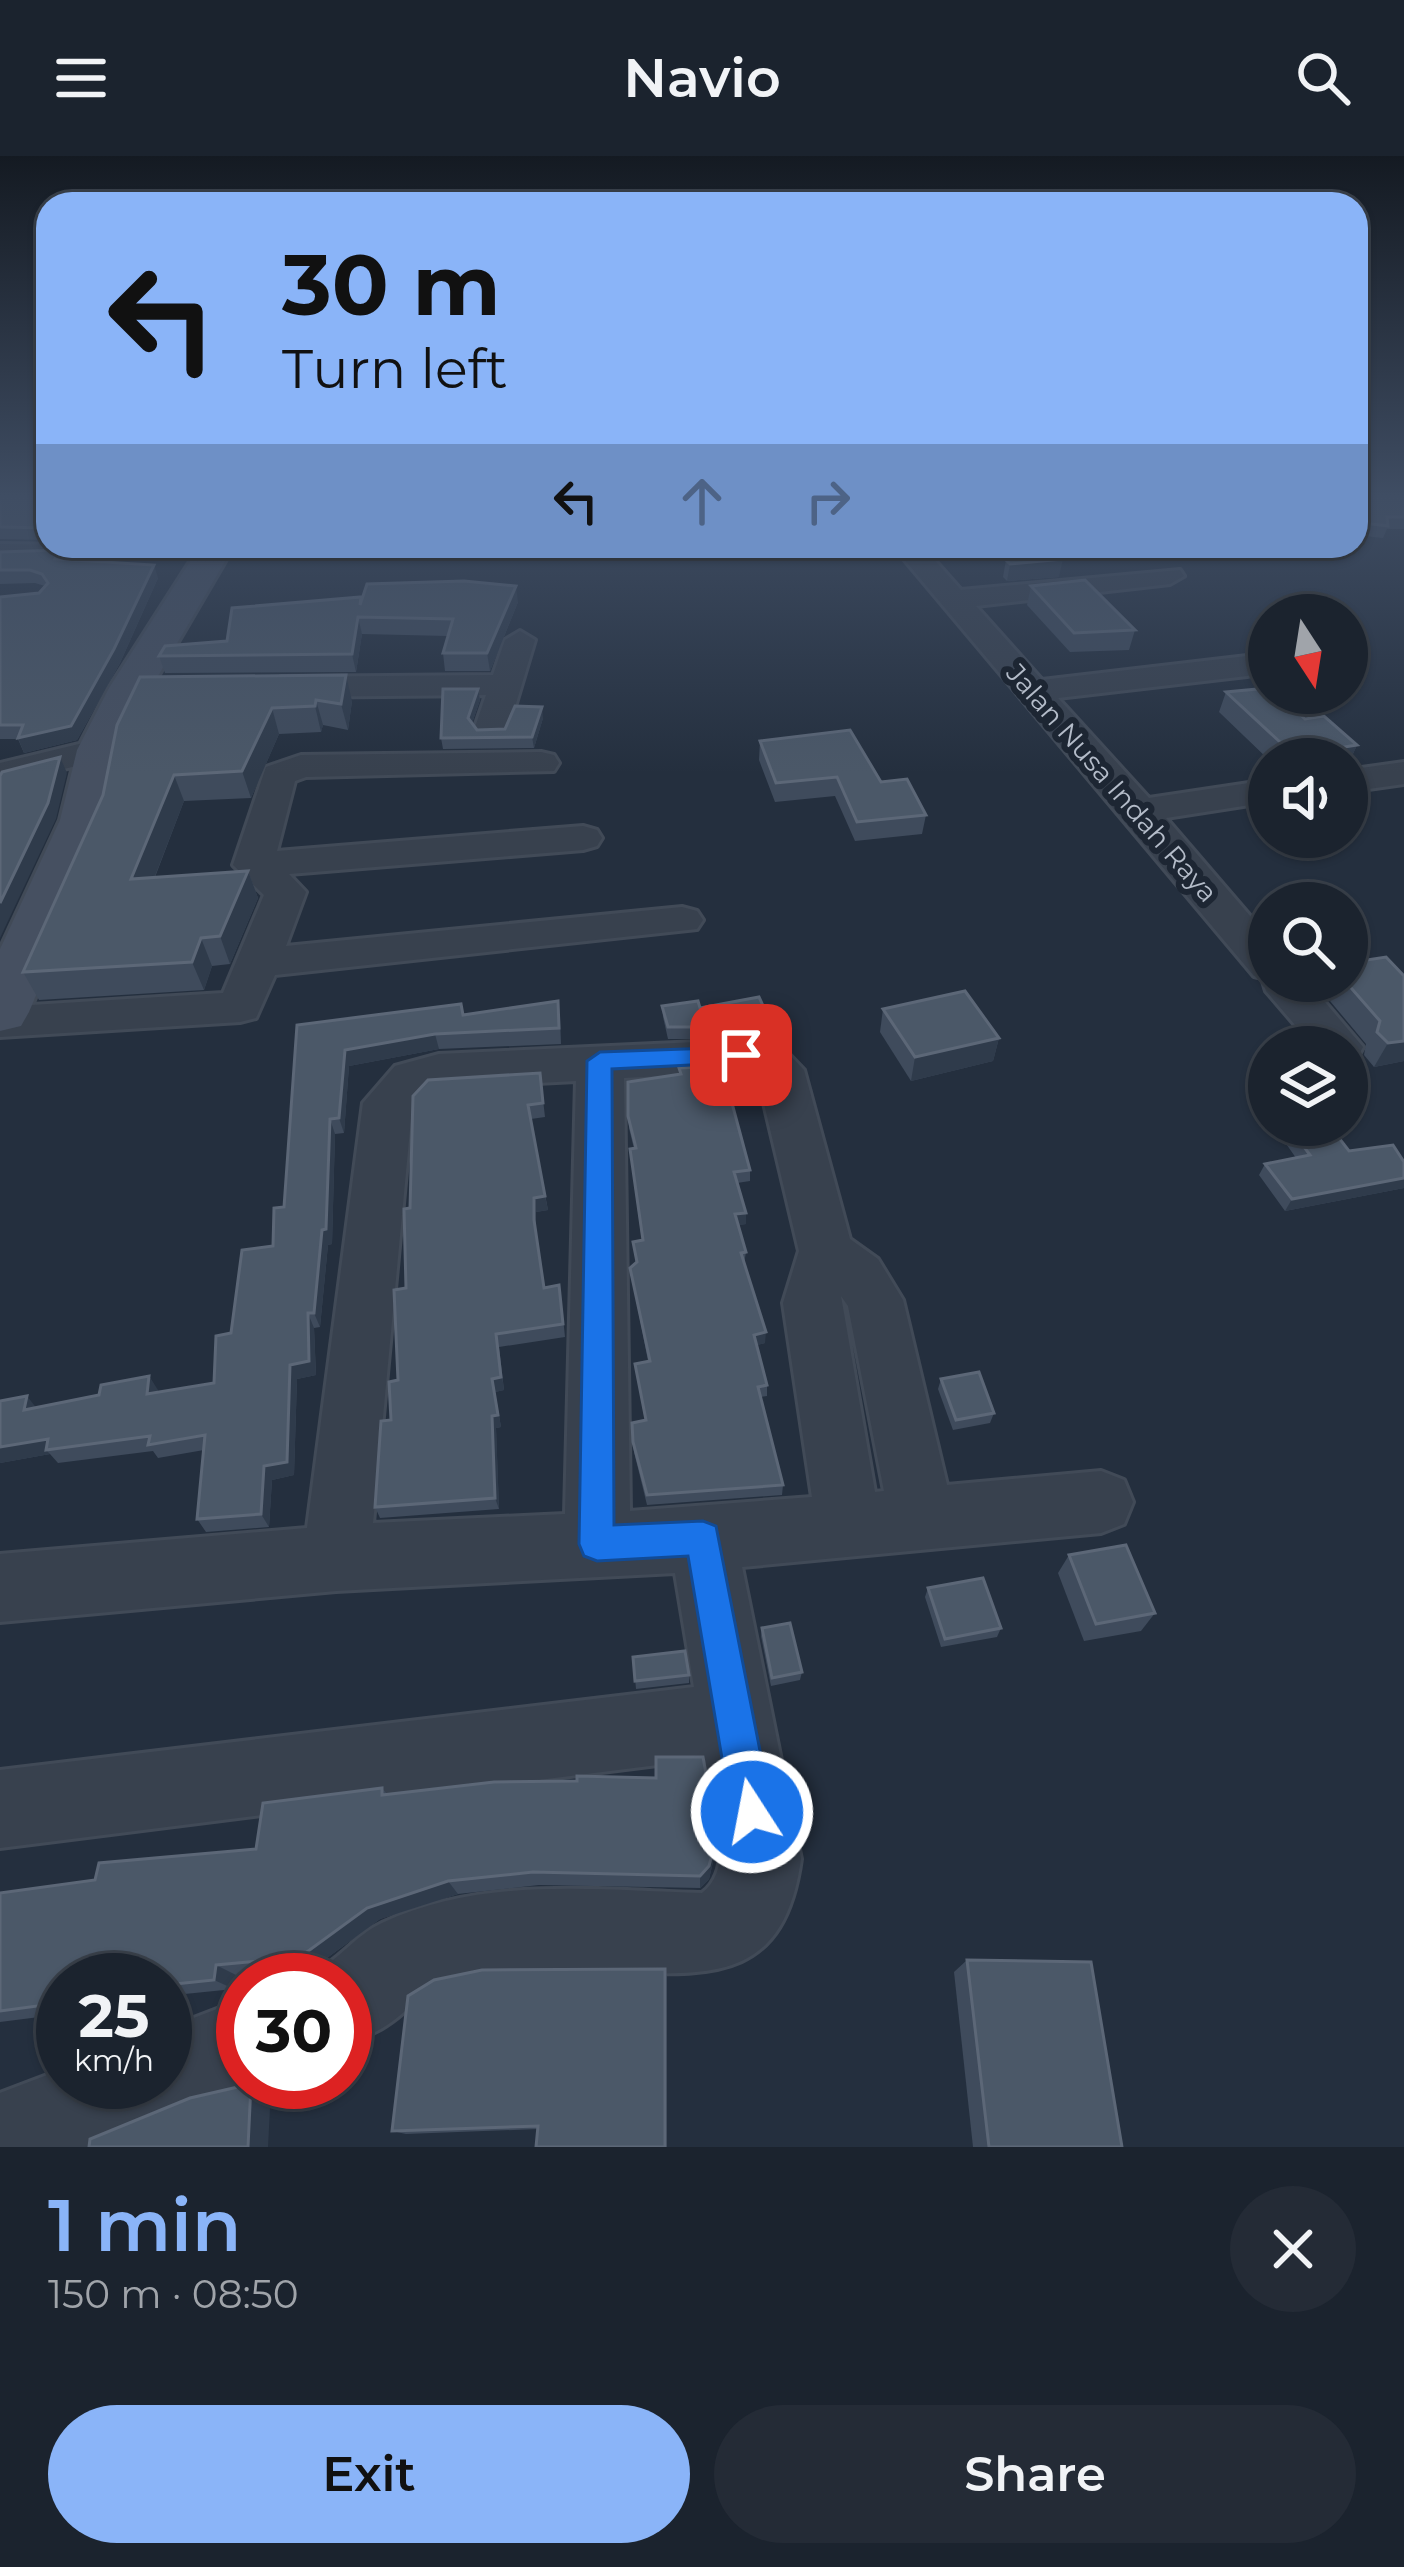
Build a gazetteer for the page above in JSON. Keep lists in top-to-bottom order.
{
  "streets": {
    "street": ["Jalan Nusa Indah Raya"]
  },
  "north": "bottom",
  "page": {
    "header": "Navio",
    "turn": ["30 m", "Turn left"],
    "speed": "25 km/h",
    "limit": "30",
    "heading": ["1 min", "150 m · 08:50"],
    "buttons": ["Exit", "Share"]
  }
}
